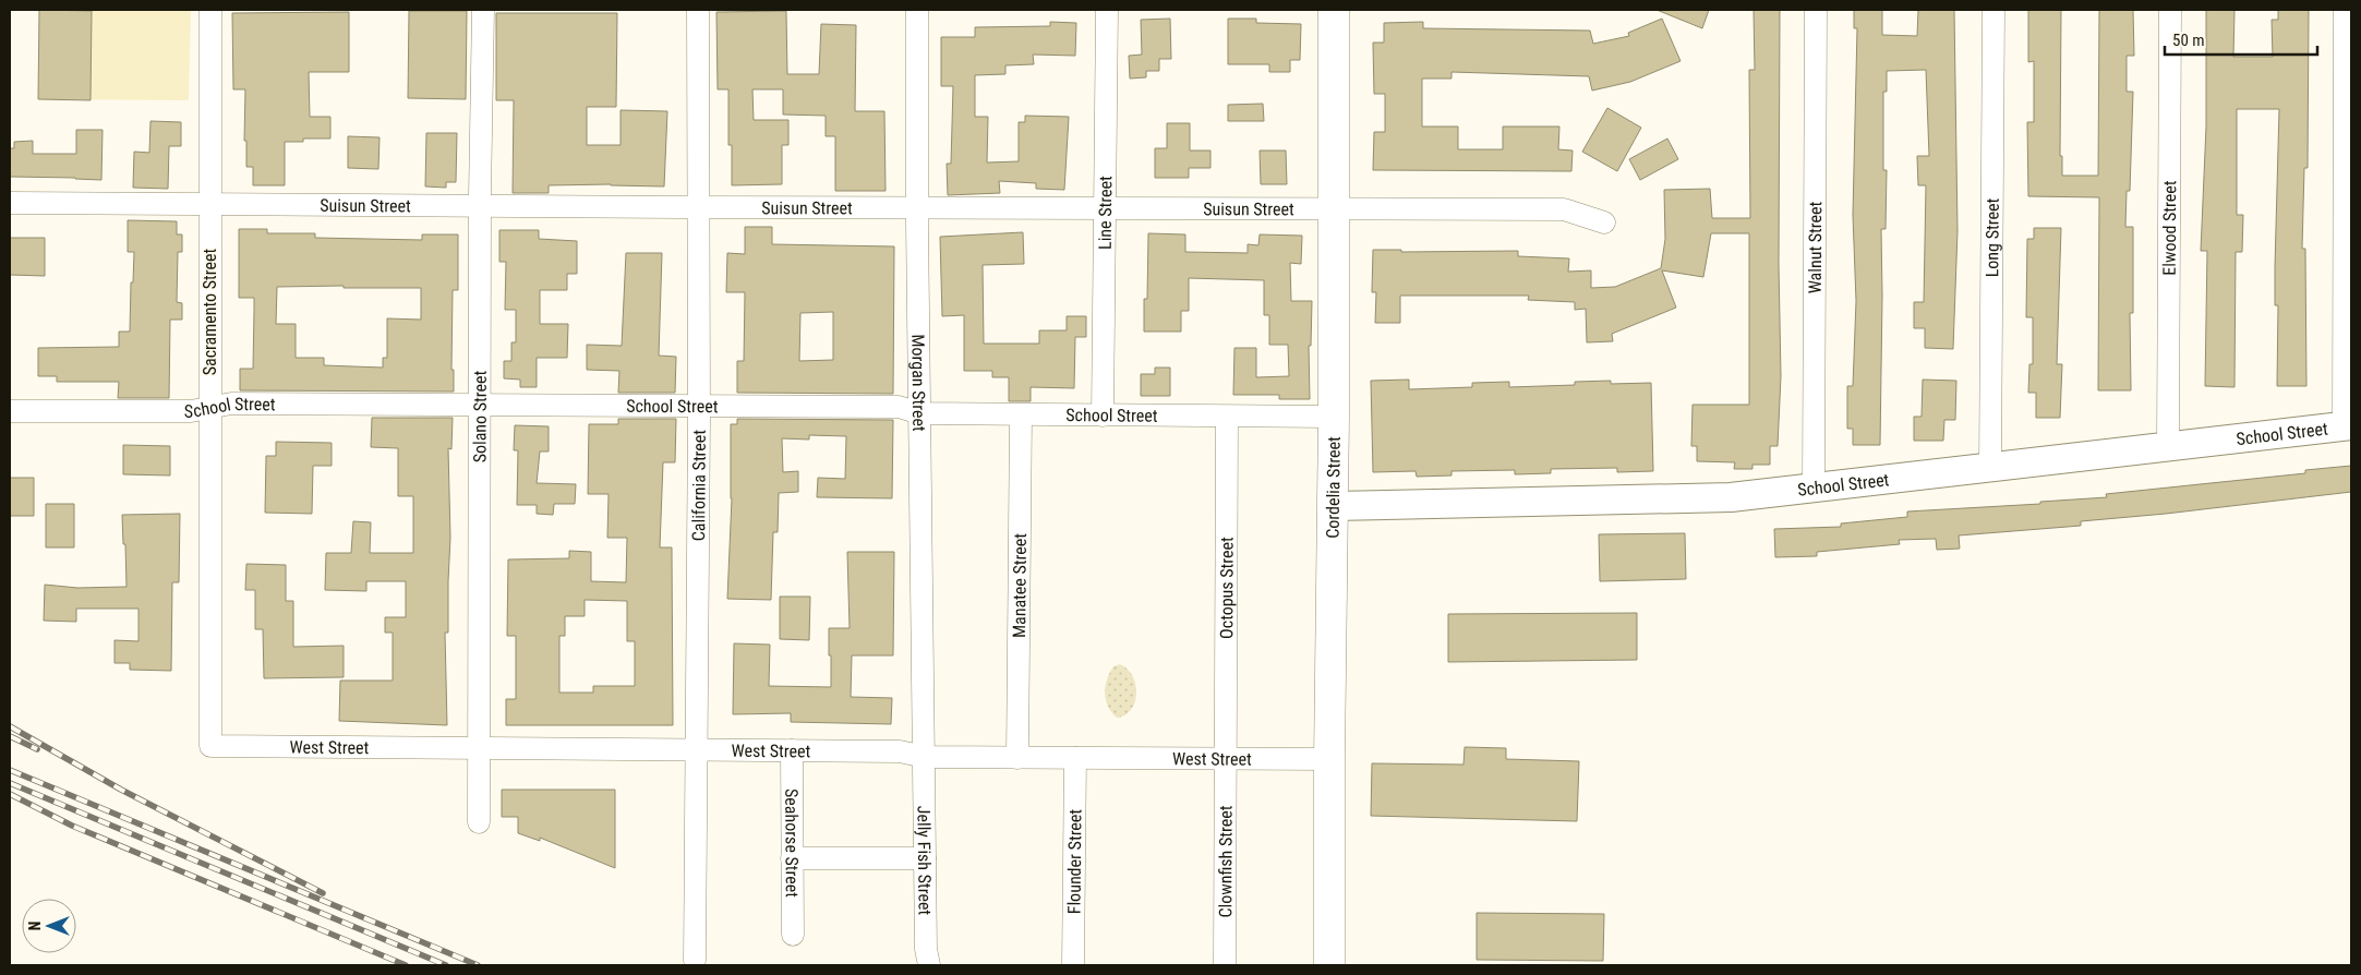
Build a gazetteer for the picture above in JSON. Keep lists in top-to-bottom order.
{
  "streets": {
    "main road": ["Cordelia Street"],
    "street": [
      "Suisun Street",
      "Line Street",
      "Elwood Street",
      "Long Street",
      "Walnut Street",
      "Sacramento Street",
      "Morgan Street",
      "School Street",
      "Solano Street",
      "California Street",
      "Manatee Street",
      "Octopus Street",
      "West Street",
      "Seahorse Street",
      "Jelly Fish Street",
      "Flounder Street",
      "Clownfish Street"
    ]
  },
  "crossings": [
    ["Suisun Street", "Line Street"],
    ["Suisun Street", "Sacramento Street"],
    ["Suisun Street", "Morgan Street"],
    ["Suisun Street", "Solano Street"],
    ["Suisun Street", "California Street"],
    ["Suisun Street", "Cordelia Street"],
    ["Line Street", "School Street"],
    ["Elwood Street", "School Street"],
    ["Long Street", "School Street"],
    ["Walnut Street", "School Street"],
    ["Sacramento Street", "School Street"],
    ["Sacramento Street", "West Street"],
    ["Morgan Street", "School Street"],
    ["Morgan Street", "West Street"],
    ["Morgan Street", "Jelly Fish Street"],
    ["School Street", "Solano Street"],
    ["School Street", "California Street"],
    ["School Street", "Cordelia Street"],
    ["School Street", "Manatee Street"],
    ["School Street", "Octopus Street"],
    ["Solano Street", "West Street"],
    ["California Street", "West Street"],
    ["Cordelia Street", "West Street"],
    ["Manatee Street", "West Street"],
    ["Octopus Street", "West Street"],
    ["Octopus Street", "Clownfish Street"],
    ["West Street", "Seahorse Street"],
    ["West Street", "Jelly Fish Street"],
    ["West Street", "Flounder Street"],
    ["West Street", "Clownfish Street"]
  ],
  "scale_bar": "50 m",
  "north": "left"
}
